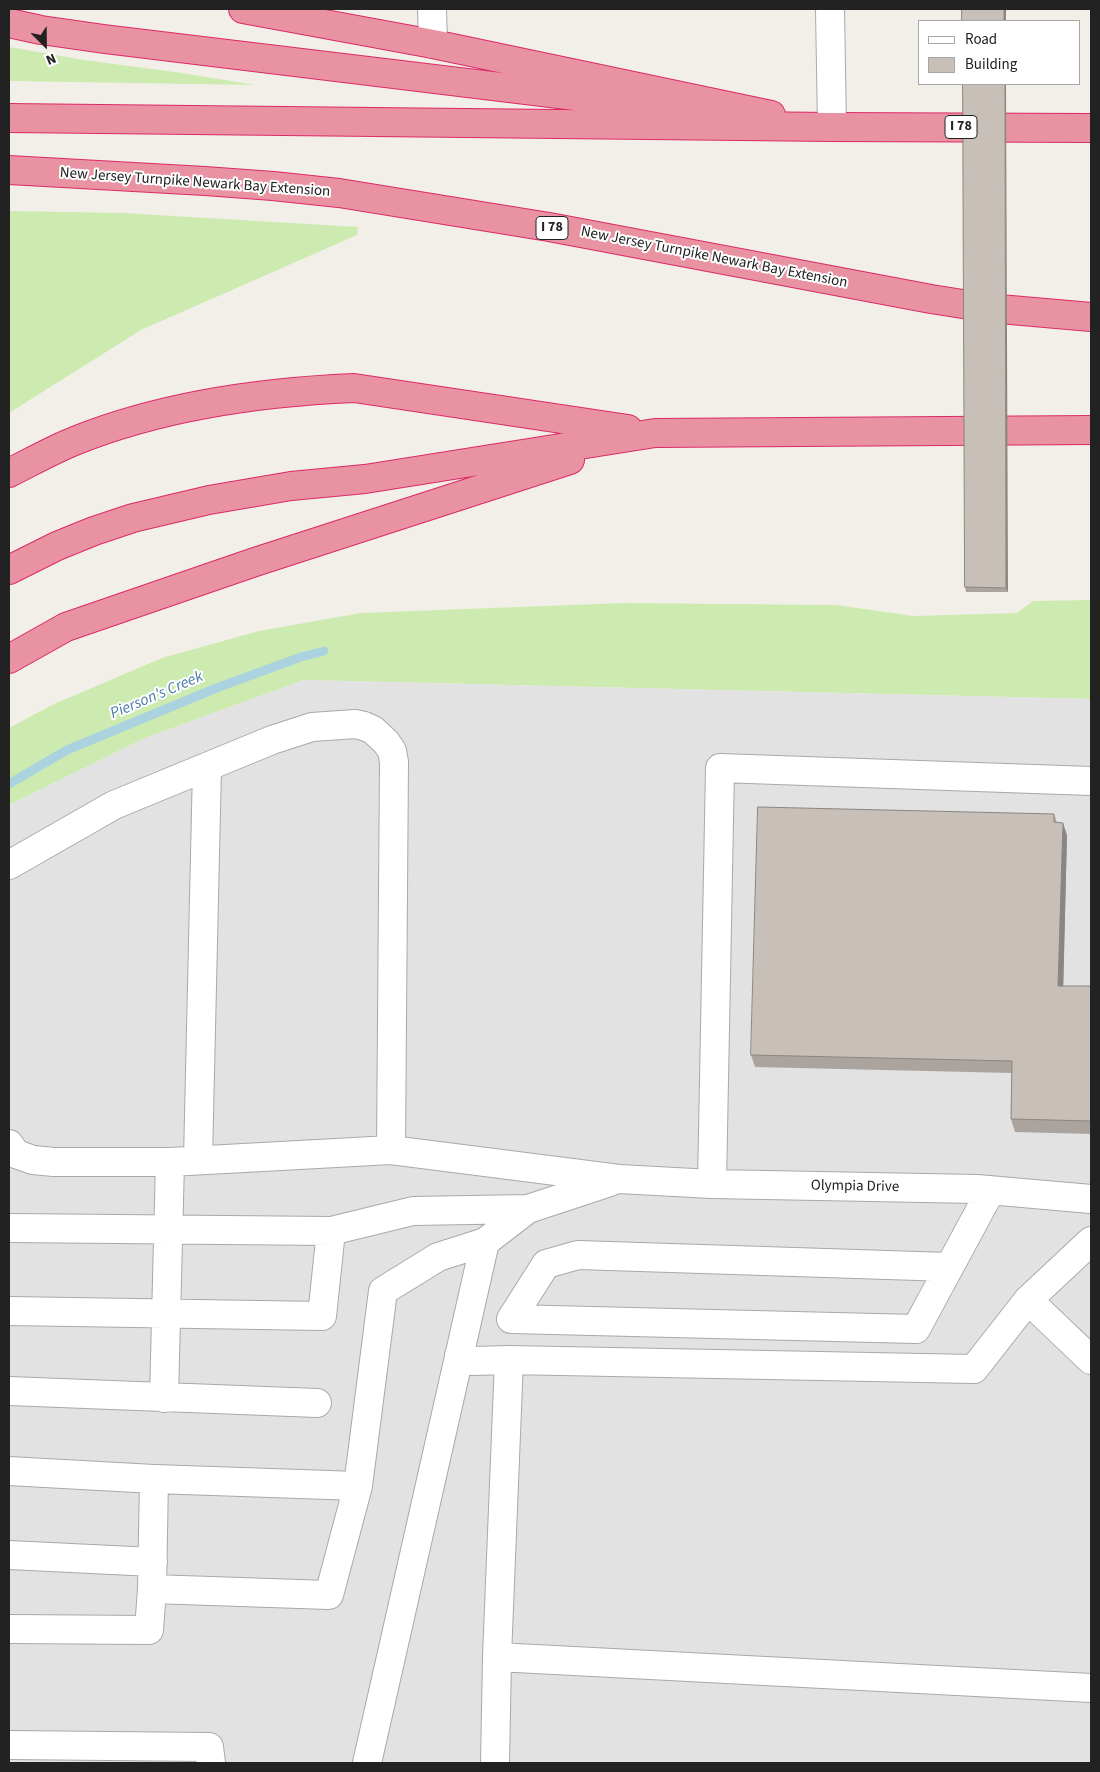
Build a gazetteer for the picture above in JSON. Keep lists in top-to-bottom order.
{
  "streets": {
    "highway": ["I 78", "New Jersey Turnpike Newark Bay Extension"],
    "street": ["Olympia Drive"]
  },
  "water": ["Pierson's Creek"],
  "legend": ["Road", "Building"],
  "north": "bottom right"
}
